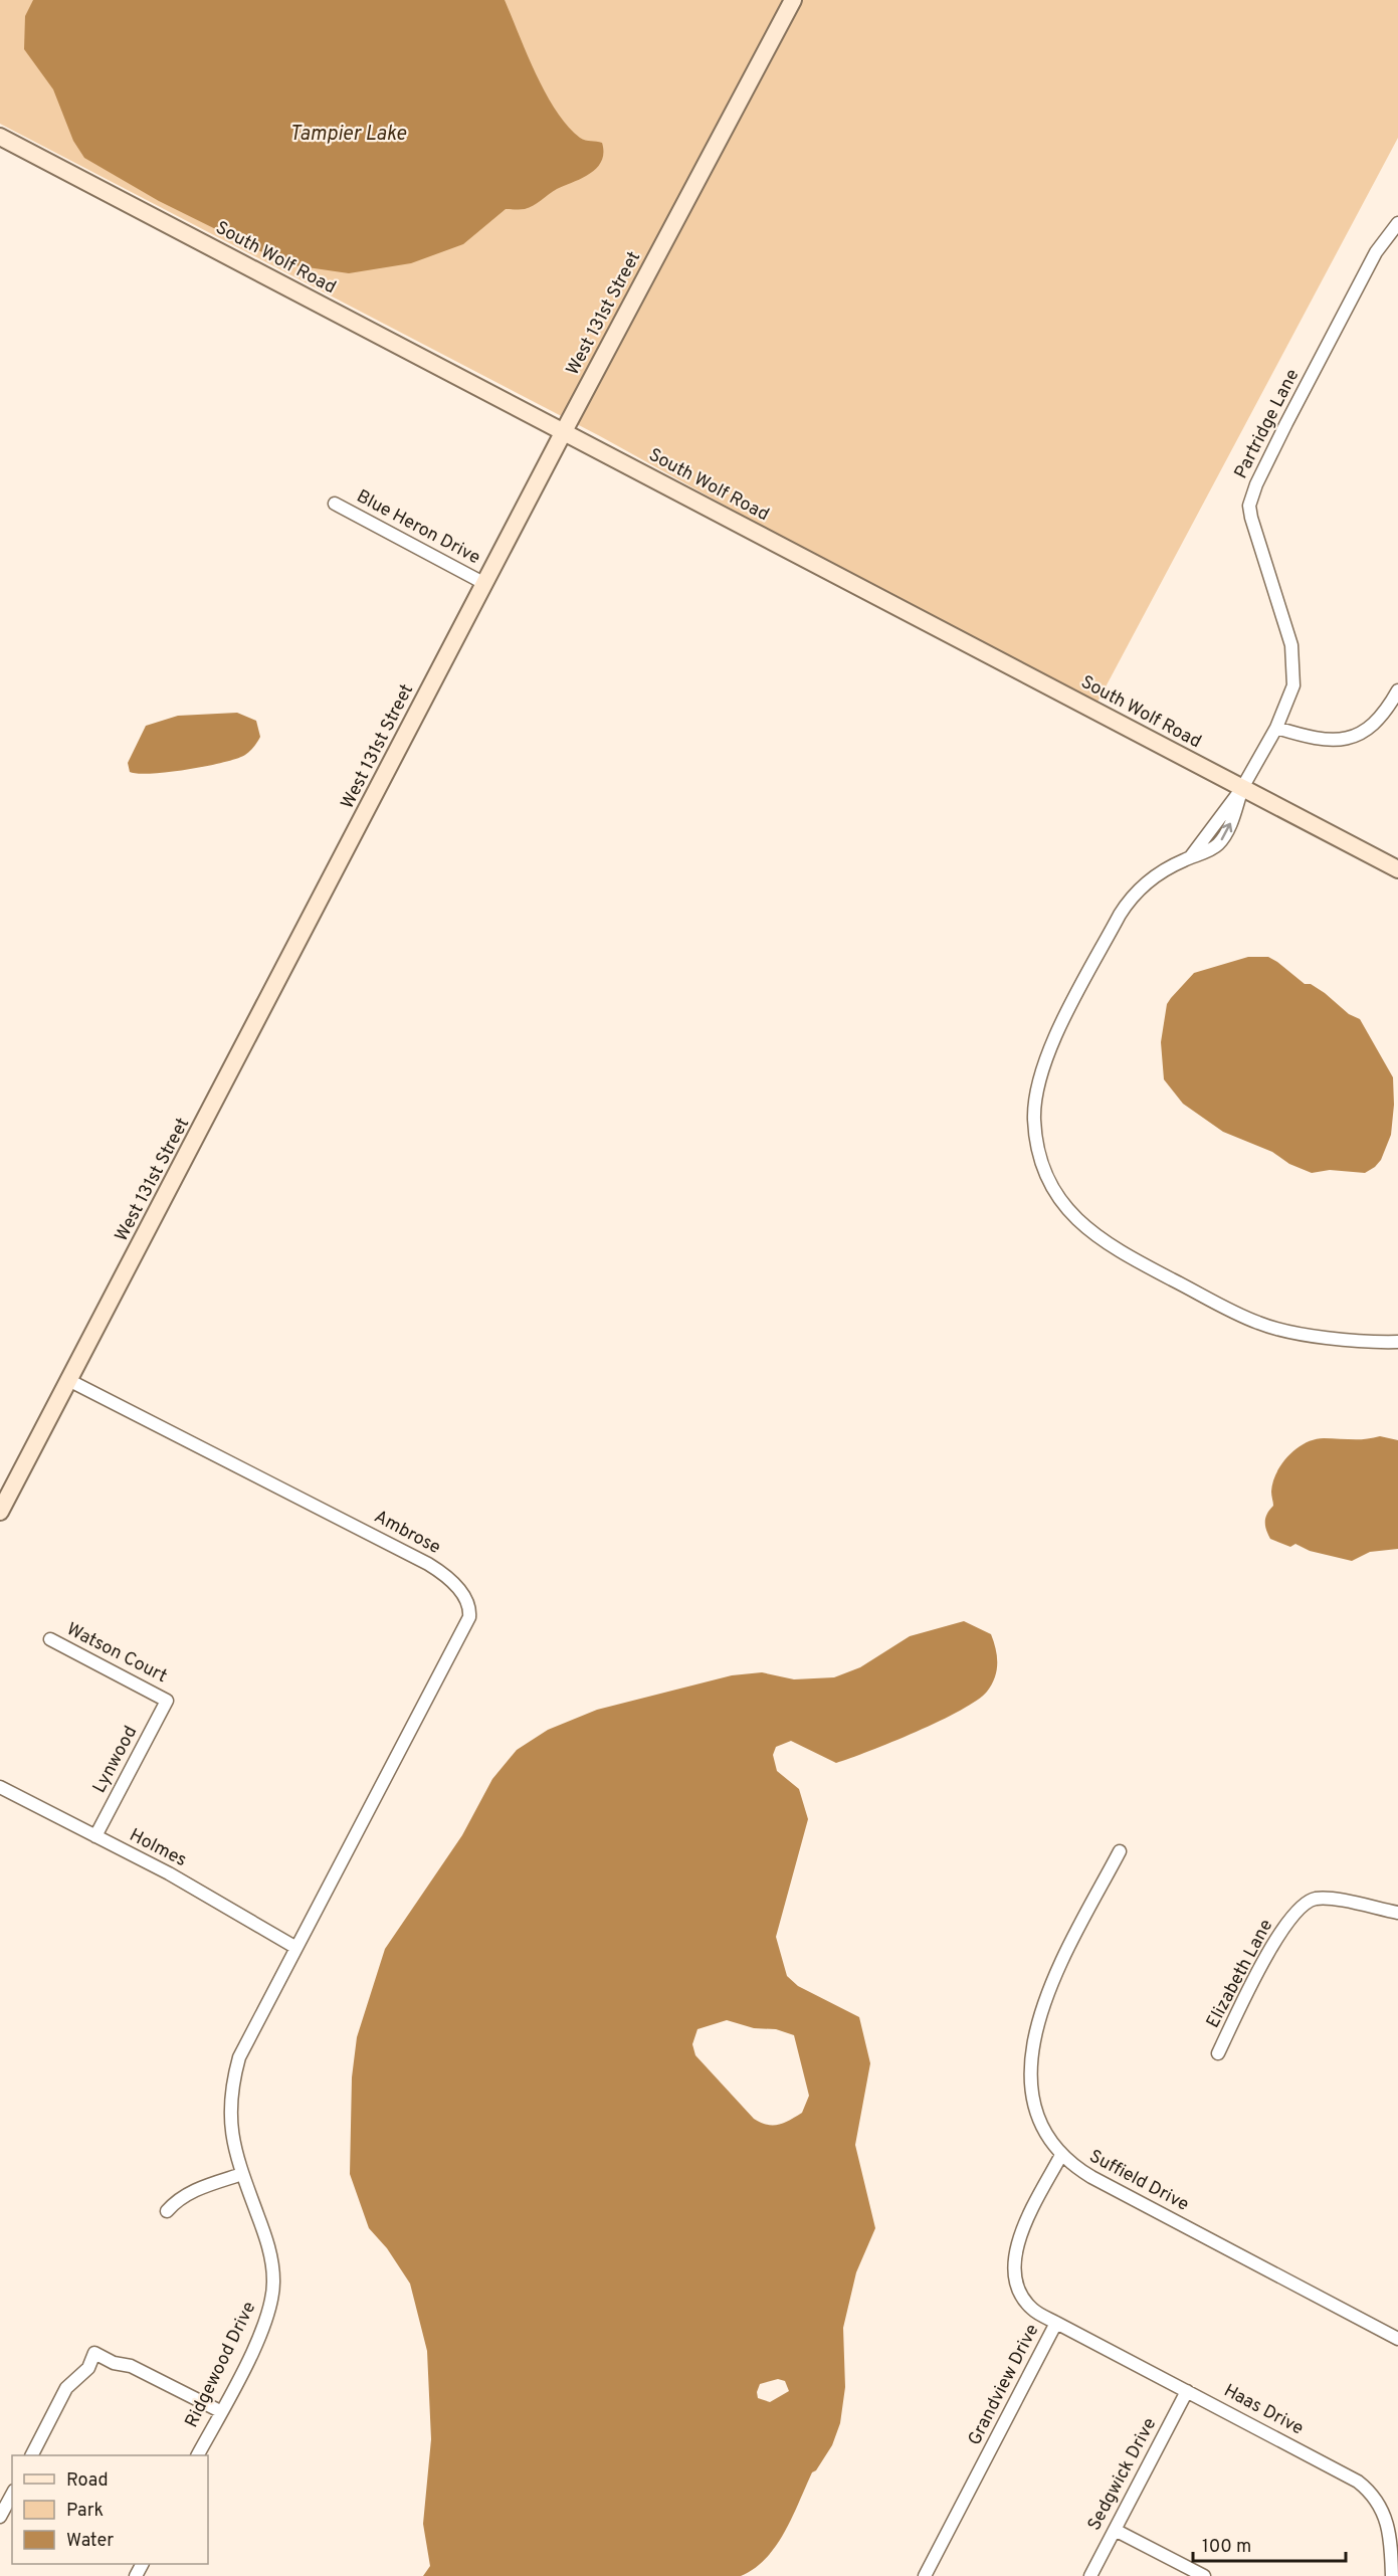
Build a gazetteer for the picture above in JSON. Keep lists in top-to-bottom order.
{
  "streets": {
    "street": [
      "South Wolf Road",
      "West 131st Street",
      "Partridge Lane",
      "Blue Heron Drive",
      "Ambrose",
      "Watson Court",
      "Lynwood",
      "Holmes",
      "Elizabeth Lane",
      "Suffield Drive",
      "Ridgewood Drive",
      "Grandview Drive",
      "Haas Drive",
      "Sedgwick Drive"
    ]
  },
  "crossings": [
    ["South Wolf Road", "West 131st Street"],
    ["South Wolf Road", "Partridge Lane"],
    ["West 131st Street", "Blue Heron Drive"],
    ["West 131st Street", "Ambrose"],
    ["Ambrose", "Holmes"],
    ["Ambrose", "Ridgewood Drive"],
    ["Watson Court", "Lynwood"],
    ["Lynwood", "Holmes"],
    ["Holmes", "Ridgewood Drive"],
    ["Suffield Drive", "Grandview Drive"],
    ["Grandview Drive", "Haas Drive"],
    ["Haas Drive", "Sedgwick Drive"]
  ],
  "water": ["Tampier Lake"],
  "legend": ["Road", "Park", "Water"],
  "scale_bar": "100 m"
}
